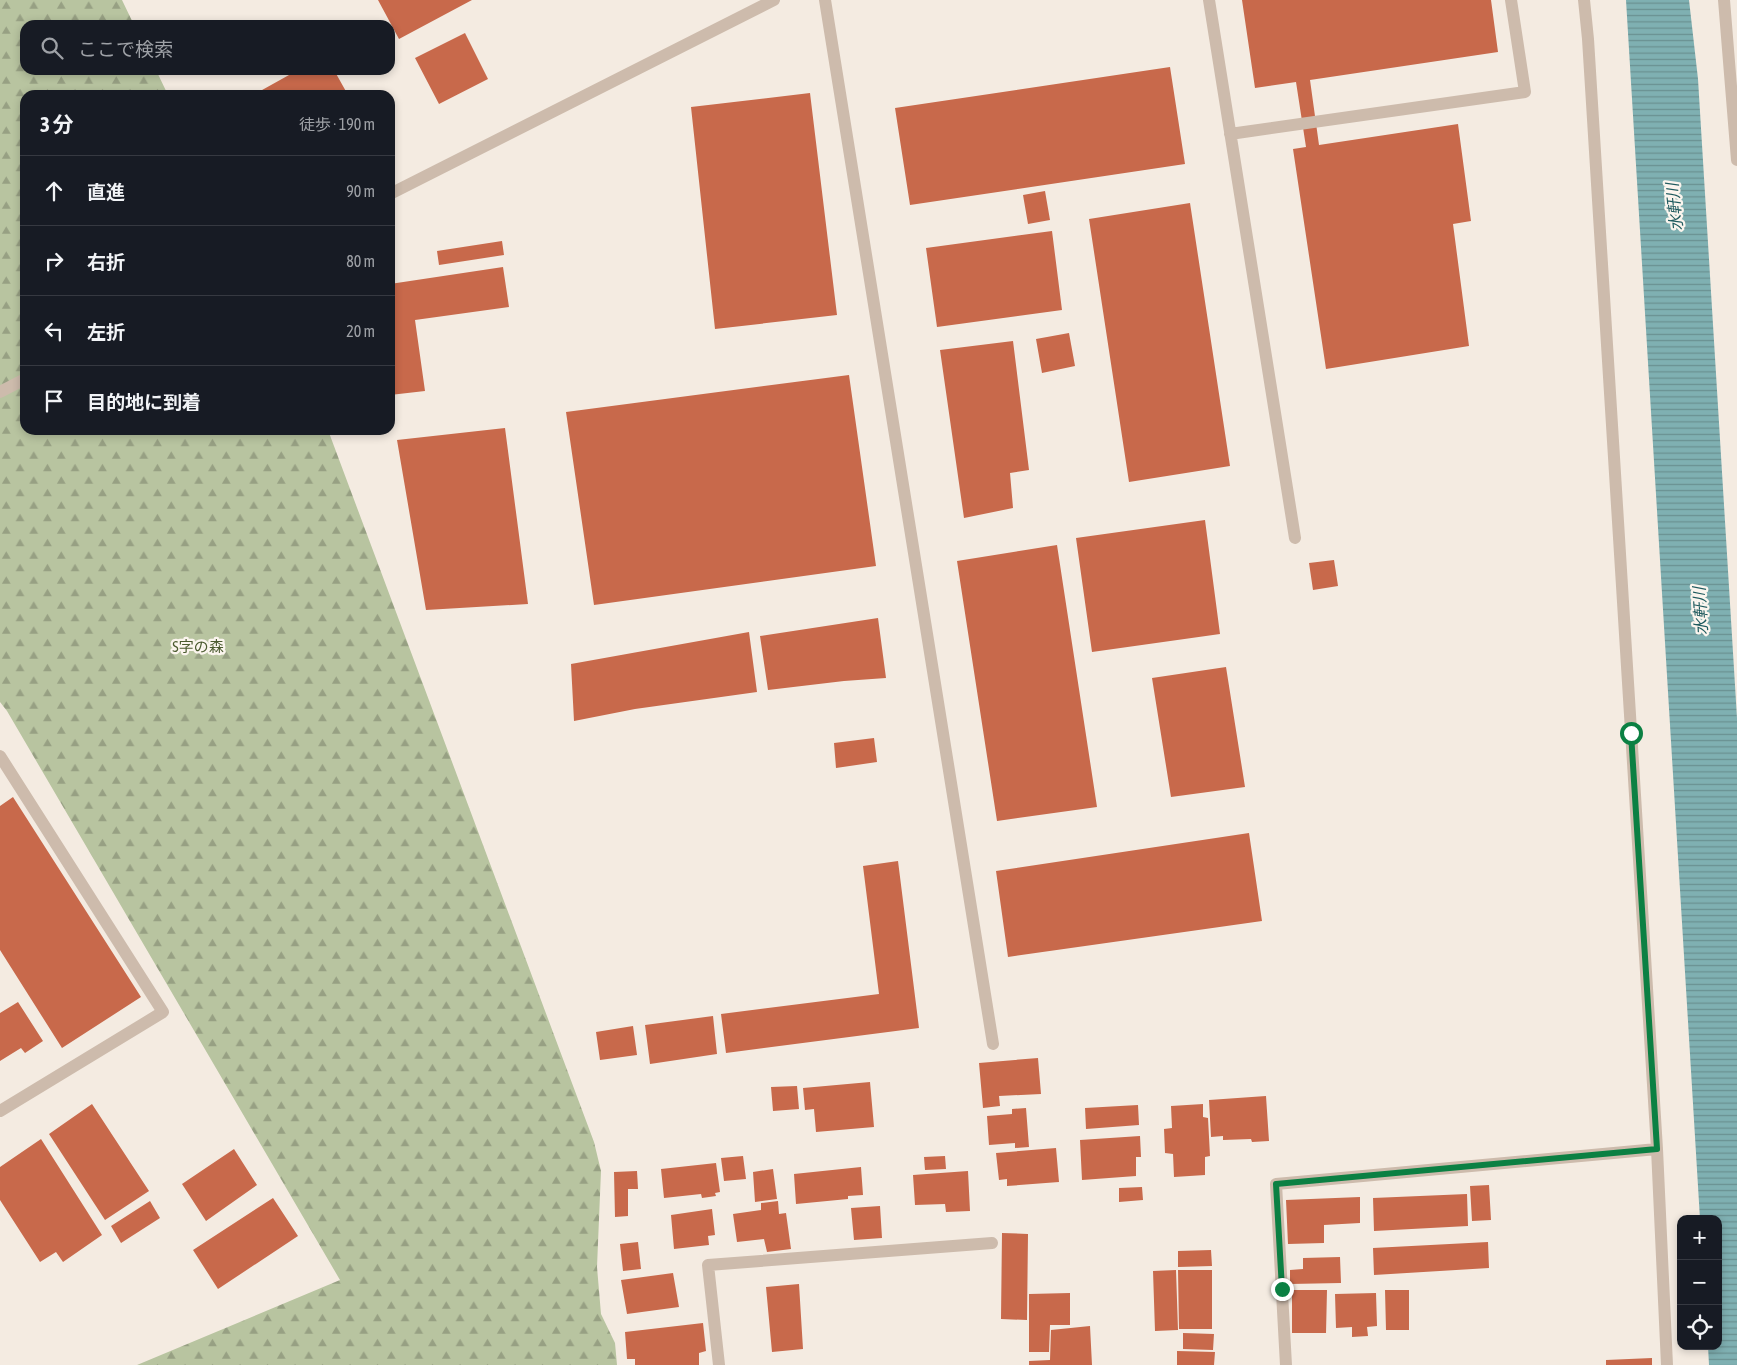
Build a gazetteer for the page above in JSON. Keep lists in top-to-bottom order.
{
  "water": ["水軒川"],
  "parks": ["S字の森"],
  "page": {
    "search": "ここで検索",
    "heading": ["3 分", "徒歩 · 190 m"],
    "list": [
      ["直進", "90 m"],
      ["右折", "80 m"],
      ["左折", "20 m"],
      "目的地に到着"
    ],
    "map_buttons": ["+", "−"]
  }
}
